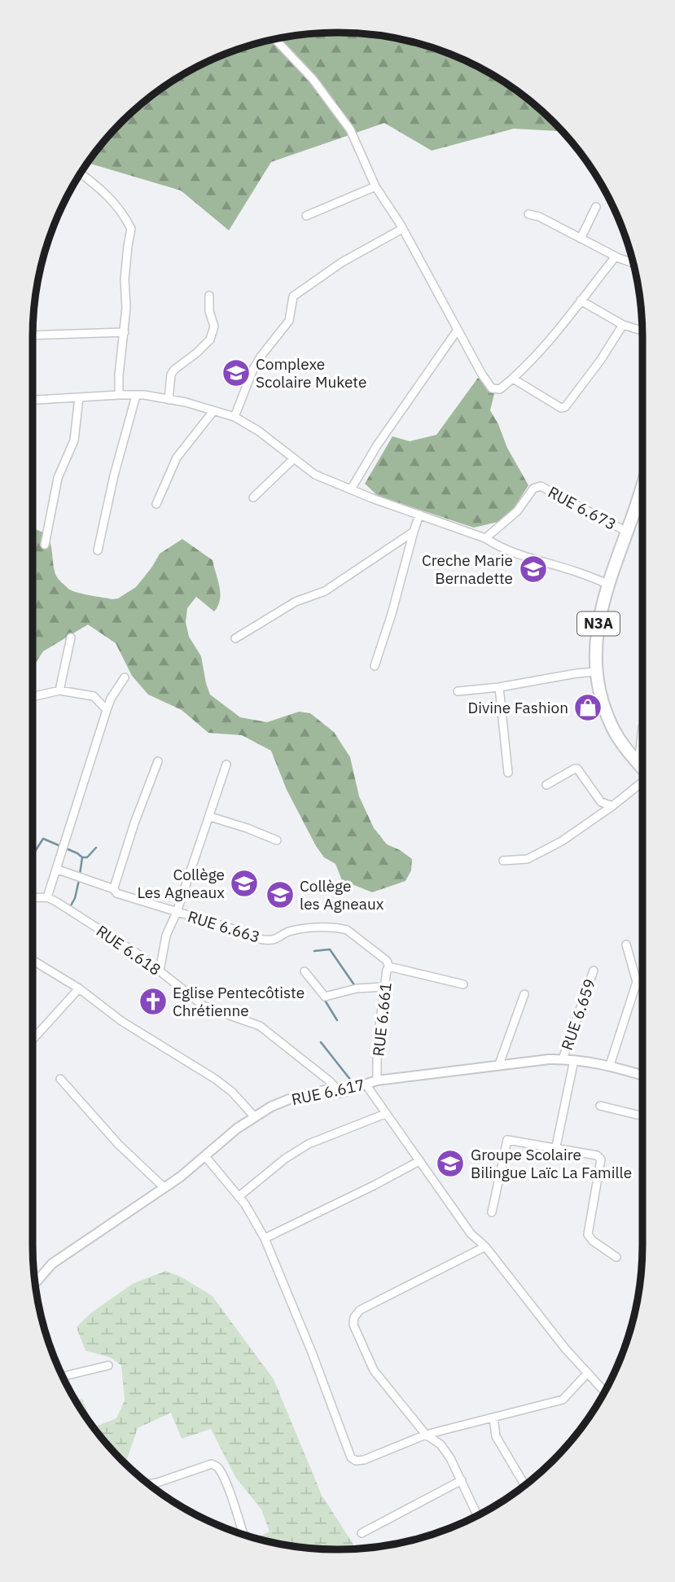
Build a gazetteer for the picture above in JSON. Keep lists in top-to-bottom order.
{
  "streets": {
    "highway": ["N3A"],
    "street": [
      "RUE 6.673",
      "RUE 6.663",
      "RUE 6.618",
      "RUE 6.659",
      "RUE 6.661",
      "RUE 6.617"
    ]
  },
  "crossings": [
    ["RUE 6.673", "N3A"],
    ["RUE 6.663", "RUE 6.661"],
    ["RUE 6.618", "RUE 6.617"],
    ["RUE 6.659", "RUE 6.617"],
    ["RUE 6.661", "RUE 6.617"]
  ],
  "places": {
    "school or university": [
      "Complexe Scolaire Mukete",
      "Creche Marie Bernadette",
      "Collège Les Agneaux",
      "Collège les Agneaux",
      "Groupe Scolaire Bilingue Laïc La Famille"
    ],
    "shop": ["Divine Fashion"],
    "church": ["Eglise Pentecôtiste Chrétienne"]
  }
}
